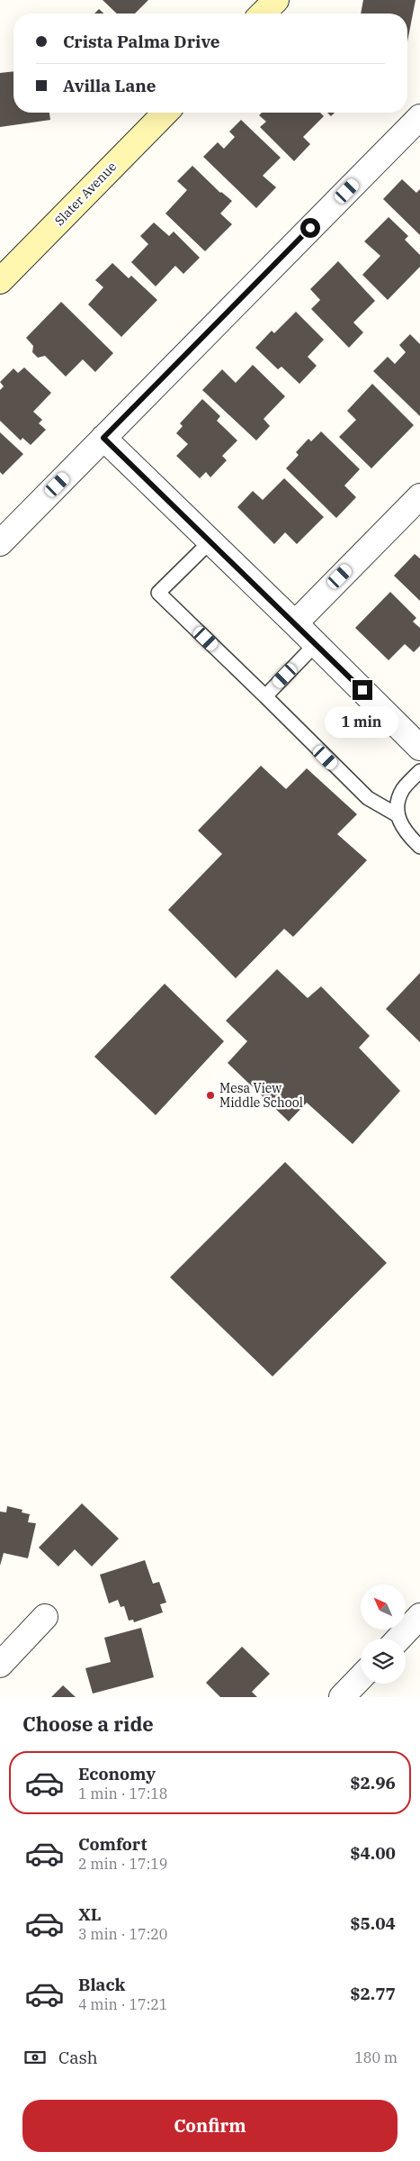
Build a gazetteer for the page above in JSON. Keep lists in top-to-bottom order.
{
  "streets": {
    "street": ["Slater Avenue"]
  },
  "places": ["Mesa View Middle School"],
  "north": "top left",
  "page": {
    "banner": ["Crista Palma Drive", "Avilla Lane"],
    "bubble": "1 min",
    "heading": "Choose a ride",
    "list": [
      {
        "name": "Economy",
        "note": "1 min · 17:18",
        "value": "$2.96"
      },
      {
        "name": "Comfort",
        "note": "2 min · 17:19",
        "value": "$4.00"
      },
      {
        "name": "XL",
        "note": "3 min · 17:20",
        "value": "$5.04"
      },
      {
        "name": "Black",
        "note": "4 min · 17:21",
        "value": "$2.77"
      }
    ],
    "pay": ["Cash", "180 m"],
    "buttons": "Confirm"
  }
}
